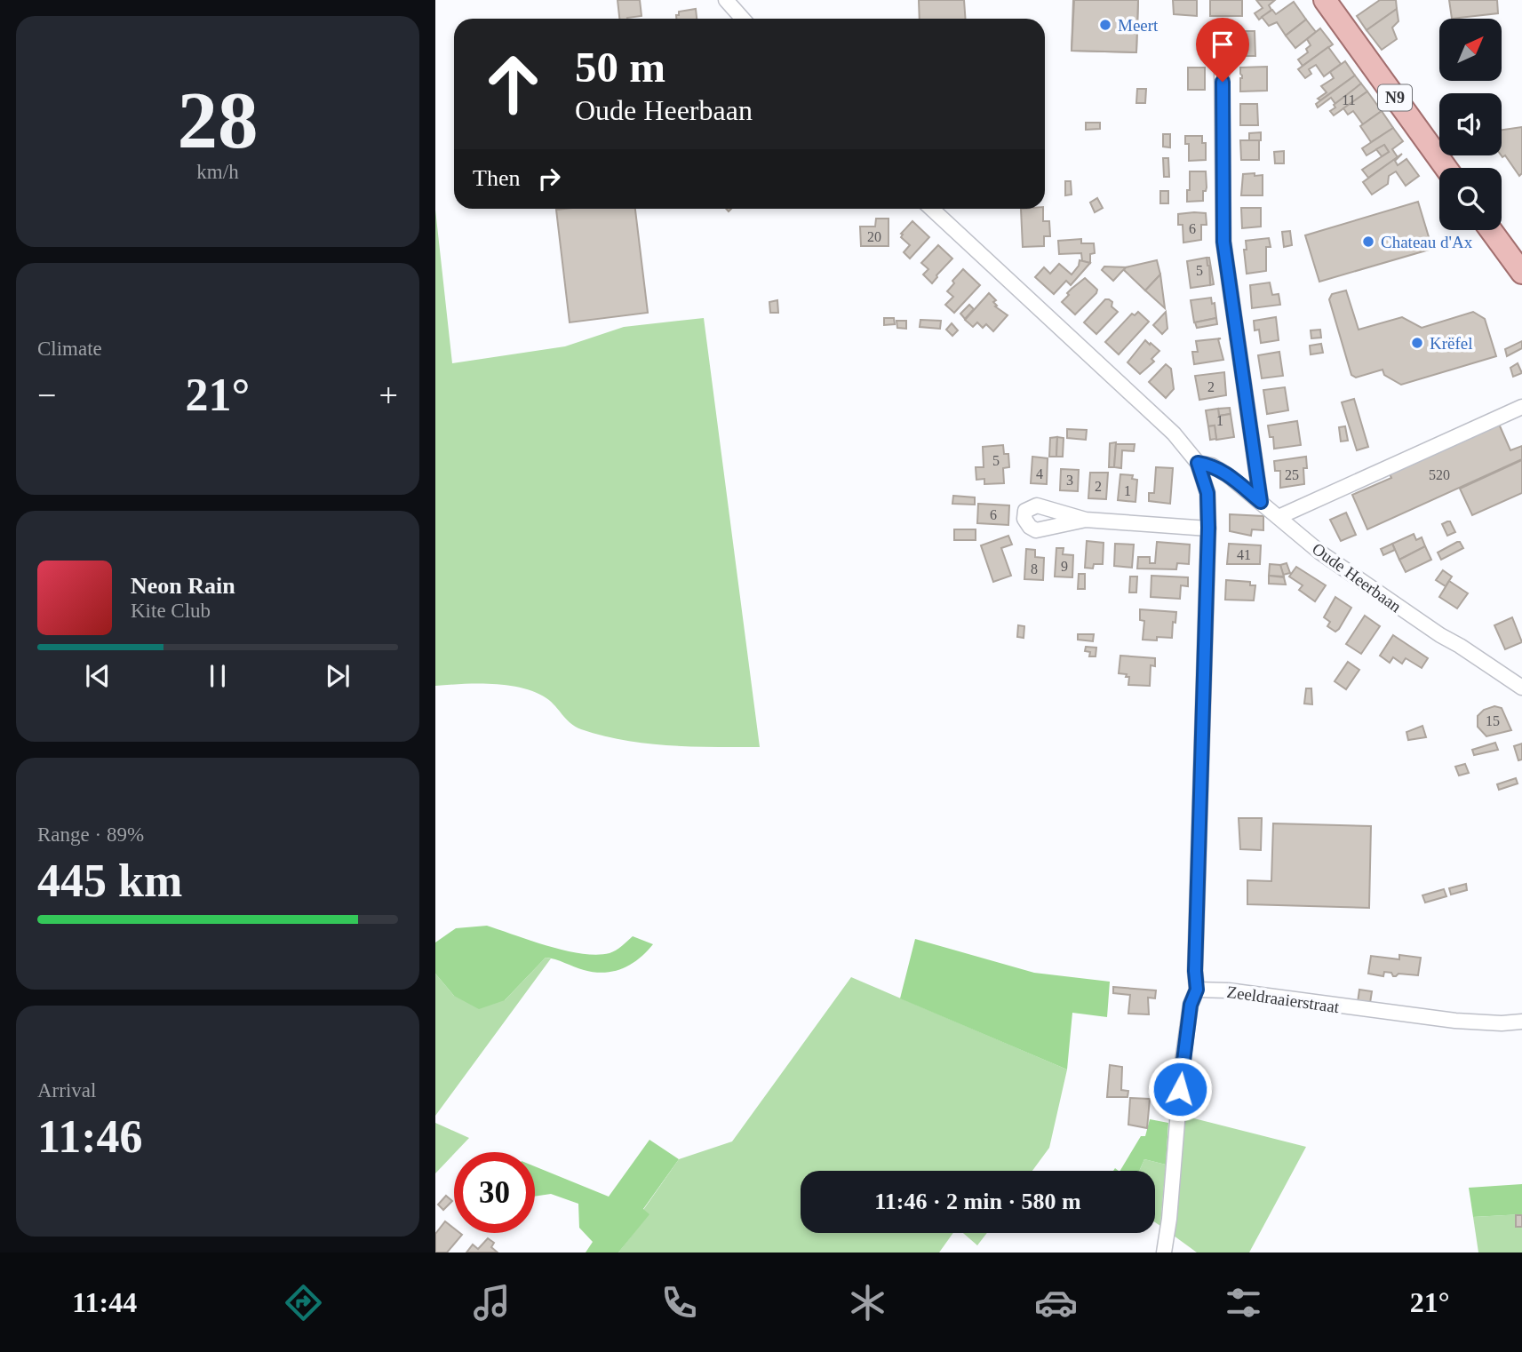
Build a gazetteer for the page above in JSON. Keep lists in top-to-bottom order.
{
  "streets": {
    "main road": ["N9"],
    "street": ["Oude Heerbaan", "Zeeldraaierstraat"]
  },
  "crossings": [
    ["Oude Heerbaan", "Zeeldraaierstraat"]
  ],
  "places": ["Meert", "Chateau d'Ax", "Krëfel"],
  "house_numbers": [
    "11",
    "6",
    "20",
    "5",
    "2",
    "1",
    "5",
    "4",
    "25",
    "520",
    "3",
    "2",
    "1",
    "6",
    "41",
    "9",
    "8",
    "15"
  ],
  "north": "top right",
  "page": {
    "tile": [
      ["28", "km/h"],
      "Climate",
      ["Range · 89%", "445 km"],
      ["Arrival", "11:46"]
    ],
    "turn": ["50 m", "Oude Heerbaan"],
    "then": "Then",
    "heat": ["−", "21°", "+"],
    "song": ["Neon Rain", "Kite Club"],
    "limit": "30",
    "trip": "11:46 · 2 min · 580 m",
    "tabs": ["11:44", "21°"]
  }
}
